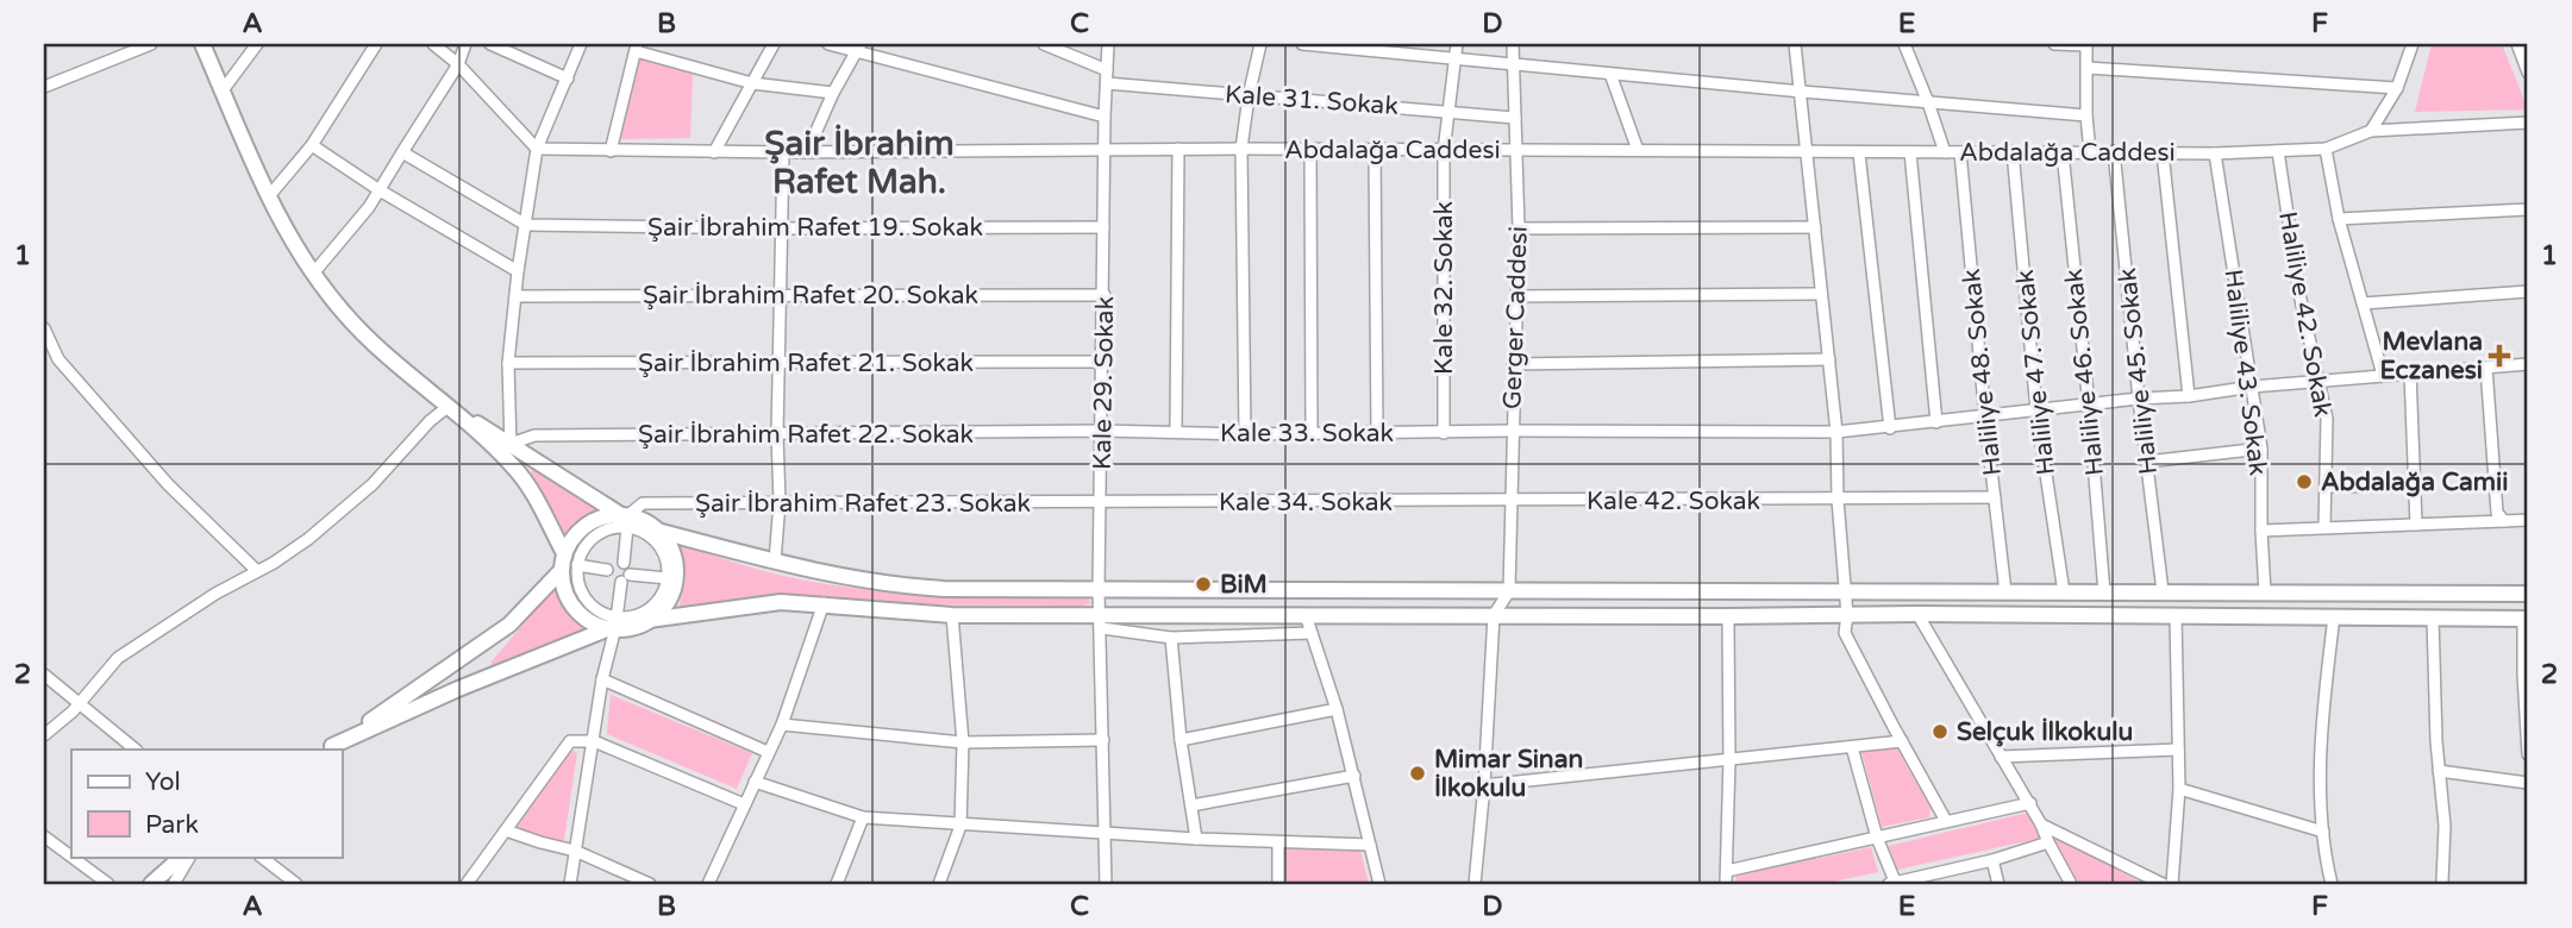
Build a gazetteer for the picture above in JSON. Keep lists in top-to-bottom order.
{
  "streets": {
    "street": [
      "Kale 31. Sokak",
      "Abdalağa Caddesi",
      "Şair İbrahim Rafet 19. Sokak",
      "Kale 32. Sokak",
      "Şair İbrahim Rafet 20. Sokak",
      "Haliliye 42. Sokak",
      "Gerger Caddesi",
      "Şair İbrahim Rafet 21. Sokak",
      "Haliliye 45. Sokak",
      "Haliliye 48. Sokak",
      "Haliliye 47. Sokak",
      "Haliliye 46. Sokak",
      "Haliliye 43. Sokak",
      "Kale 29. Sokak",
      "Kale 33. Sokak",
      "Şair İbrahim Rafet 22. Sokak",
      "Kale 42. Sokak",
      "Kale 34. Sokak",
      "Şair İbrahim Rafet 23. Sokak"
    ]
  },
  "crossings": [
    ["Kale 31. Sokak", "Kale 32. Sokak"],
    ["Kale 31. Sokak", "Gerger Caddesi"],
    ["Kale 31. Sokak", "Kale 29. Sokak"],
    ["Abdalağa Caddesi", "Kale 32. Sokak"],
    ["Abdalağa Caddesi", "Haliliye 42. Sokak"],
    ["Abdalağa Caddesi", "Gerger Caddesi"],
    ["Abdalağa Caddesi", "Haliliye 45. Sokak"],
    ["Abdalağa Caddesi", "Haliliye 48. Sokak"],
    ["Abdalağa Caddesi", "Haliliye 47. Sokak"],
    ["Abdalağa Caddesi", "Haliliye 46. Sokak"],
    ["Abdalağa Caddesi", "Haliliye 43. Sokak"],
    ["Abdalağa Caddesi", "Kale 29. Sokak"],
    ["Şair İbrahim Rafet 19. Sokak", "Kale 29. Sokak"],
    ["Kale 32. Sokak", "Kale 33. Sokak"],
    ["Şair İbrahim Rafet 20. Sokak", "Kale 29. Sokak"],
    ["Haliliye 42. Sokak", "Kale 33. Sokak"],
    ["Gerger Caddesi", "Kale 33. Sokak"],
    ["Gerger Caddesi", "Kale 42. Sokak"],
    ["Gerger Caddesi", "Kale 34. Sokak"],
    ["Şair İbrahim Rafet 21. Sokak", "Kale 29. Sokak"],
    ["Haliliye 45. Sokak", "Kale 33. Sokak"],
    ["Haliliye 48. Sokak", "Kale 33. Sokak"],
    ["Haliliye 48. Sokak", "Kale 42. Sokak"],
    ["Haliliye 47. Sokak", "Kale 33. Sokak"],
    ["Haliliye 46. Sokak", "Kale 33. Sokak"],
    ["Haliliye 43. Sokak", "Kale 33. Sokak"],
    ["Kale 29. Sokak", "Kale 33. Sokak"],
    ["Kale 29. Sokak", "Şair İbrahim Rafet 22. Sokak"],
    ["Kale 29. Sokak", "Kale 34. Sokak"],
    ["Kale 29. Sokak", "Şair İbrahim Rafet 23. Sokak"],
    ["Kale 33. Sokak", "Şair İbrahim Rafet 22. Sokak"],
    ["Kale 42. Sokak", "Kale 34. Sokak"],
    ["Kale 34. Sokak", "Şair İbrahim Rafet 23. Sokak"]
  ],
  "districts": ["Şair İbrahim Rafet Mah."],
  "places": {
    "health": ["Mevlana Eczanesi"],
    "other": [
      "Abdalağa Camii",
      "BiM",
      "Selçuk İlkokulu",
      "Mimar Sinan İlkokulu"
    ]
  },
  "legend": ["Yol", "Park"],
  "grid": {
    "columns": [
      "A",
      "B",
      "C",
      "D",
      "E",
      "F"
    ],
    "rows": ["1", "2"]
  }
}
